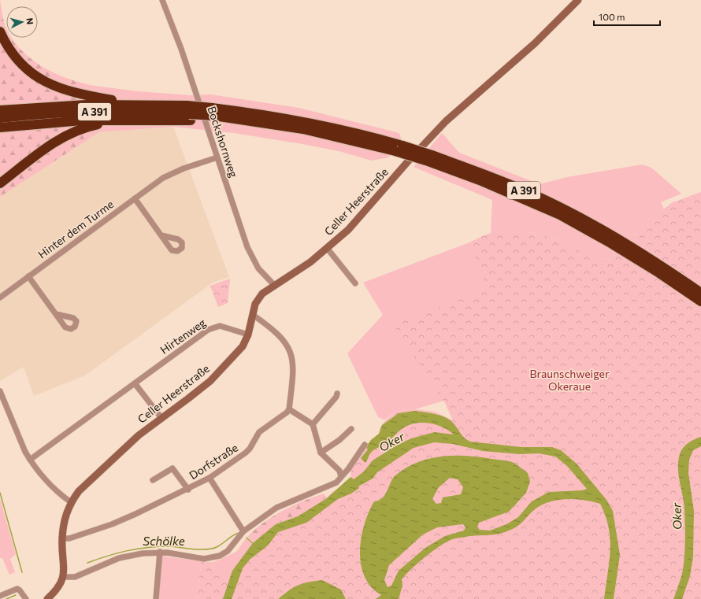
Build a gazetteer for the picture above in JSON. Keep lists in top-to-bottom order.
{
  "streets": {
    "highway": ["A 391"],
    "main road": ["Celler Heerstraße"],
    "street": [
      "Bockshornweg",
      "Hinter dem Turme",
      "Hirtenweg",
      "Dorfstraße"
    ]
  },
  "crossings": [
    ["Bockshornweg", "Celler Heerstraße"],
    ["Bockshornweg", "Hinter dem Turme"],
    ["Celler Heerstraße", "Hirtenweg"],
    ["Celler Heerstraße", "Dorfstraße"]
  ],
  "water": ["Oker", "Schölke"],
  "parks": ["Braunschweiger Okeraue"],
  "scale_bar": "100 m",
  "north": "right"
}
